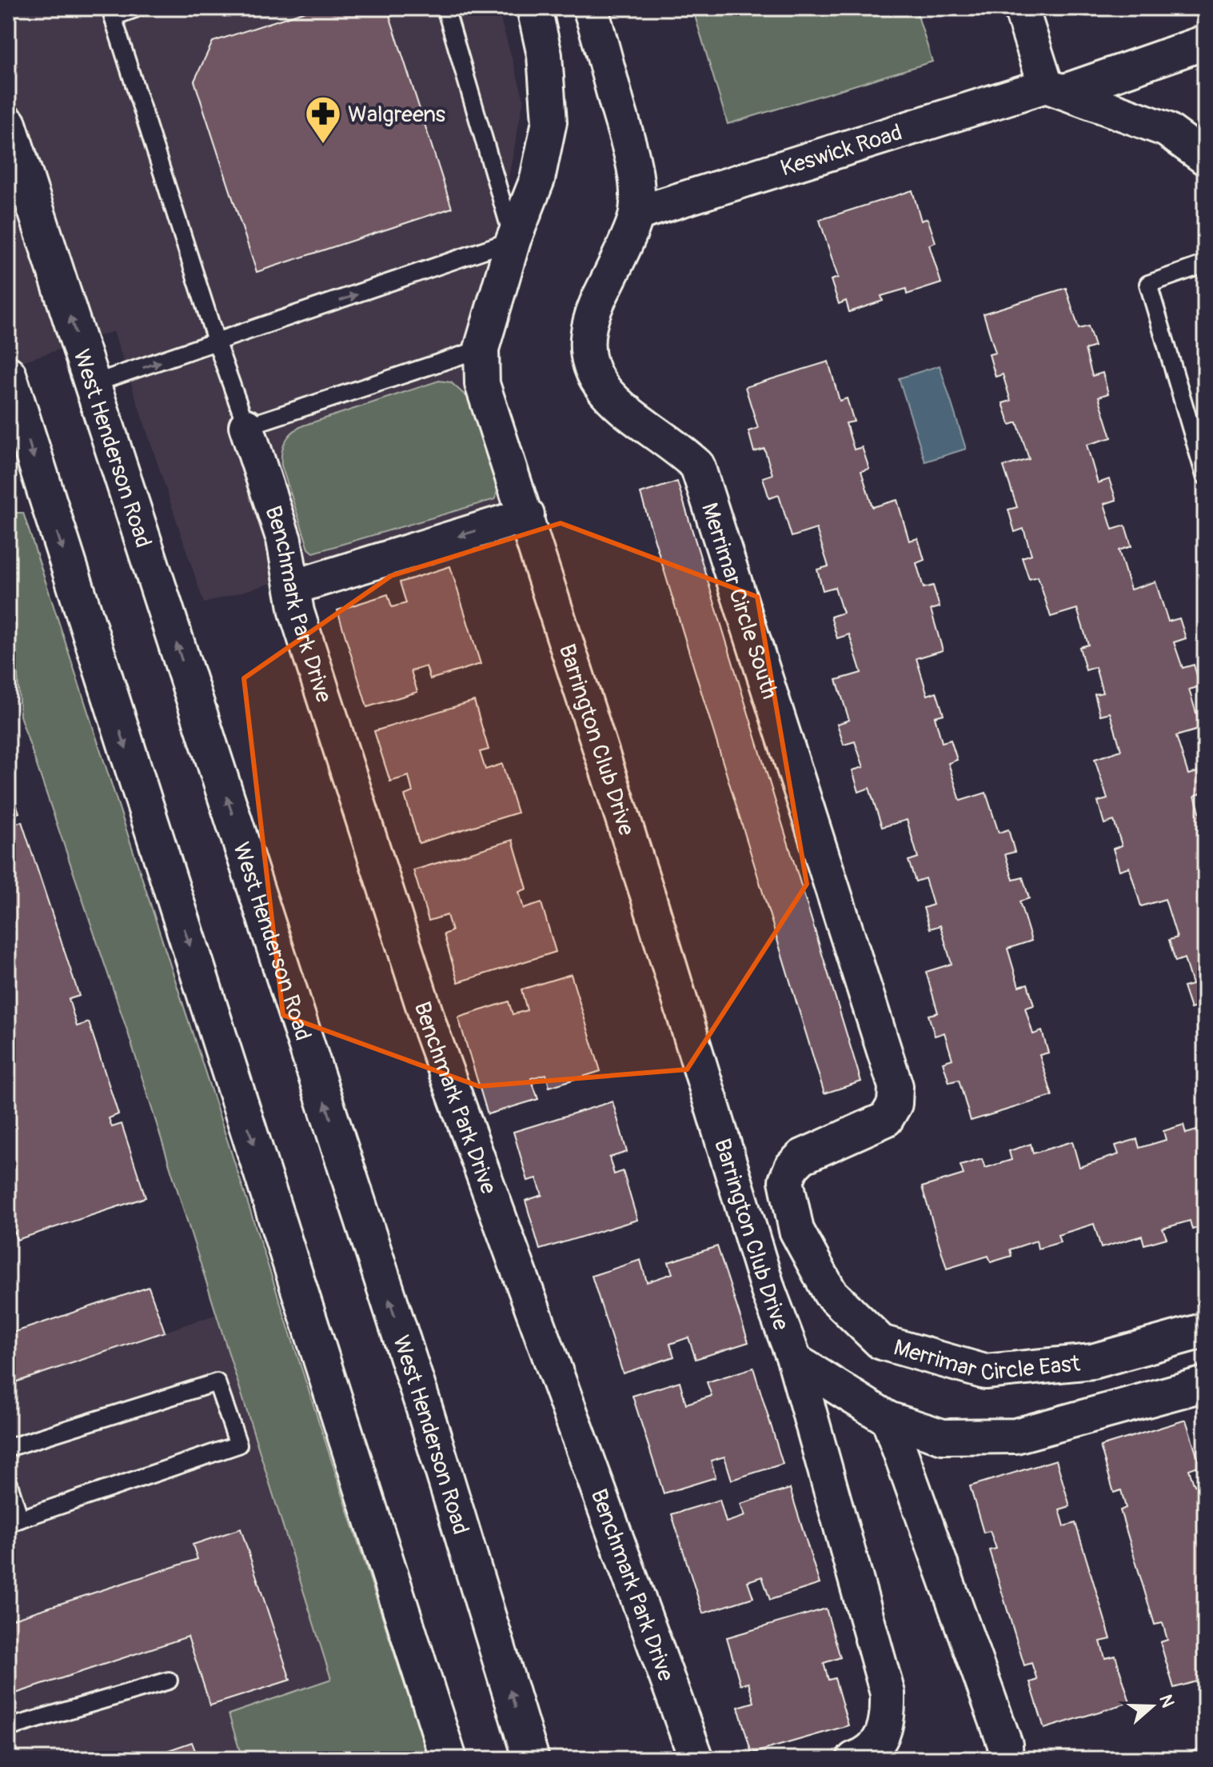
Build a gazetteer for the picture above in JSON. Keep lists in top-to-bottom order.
{
  "streets": {
    "main road": ["West Henderson Road"],
    "street": [
      "Keswick Road",
      "Merrimar Circle South",
      "Benchmark Park Drive",
      "Barrington Club Drive",
      "Merrimar Circle East"
    ]
  },
  "crossings": [
    ["Keswick Road", "Merrimar Circle South"],
    ["Merrimar Circle South", "Merrimar Circle East"]
  ],
  "places": {
    "pharmacy": ["Walgreens"]
  },
  "north": "right"
}
